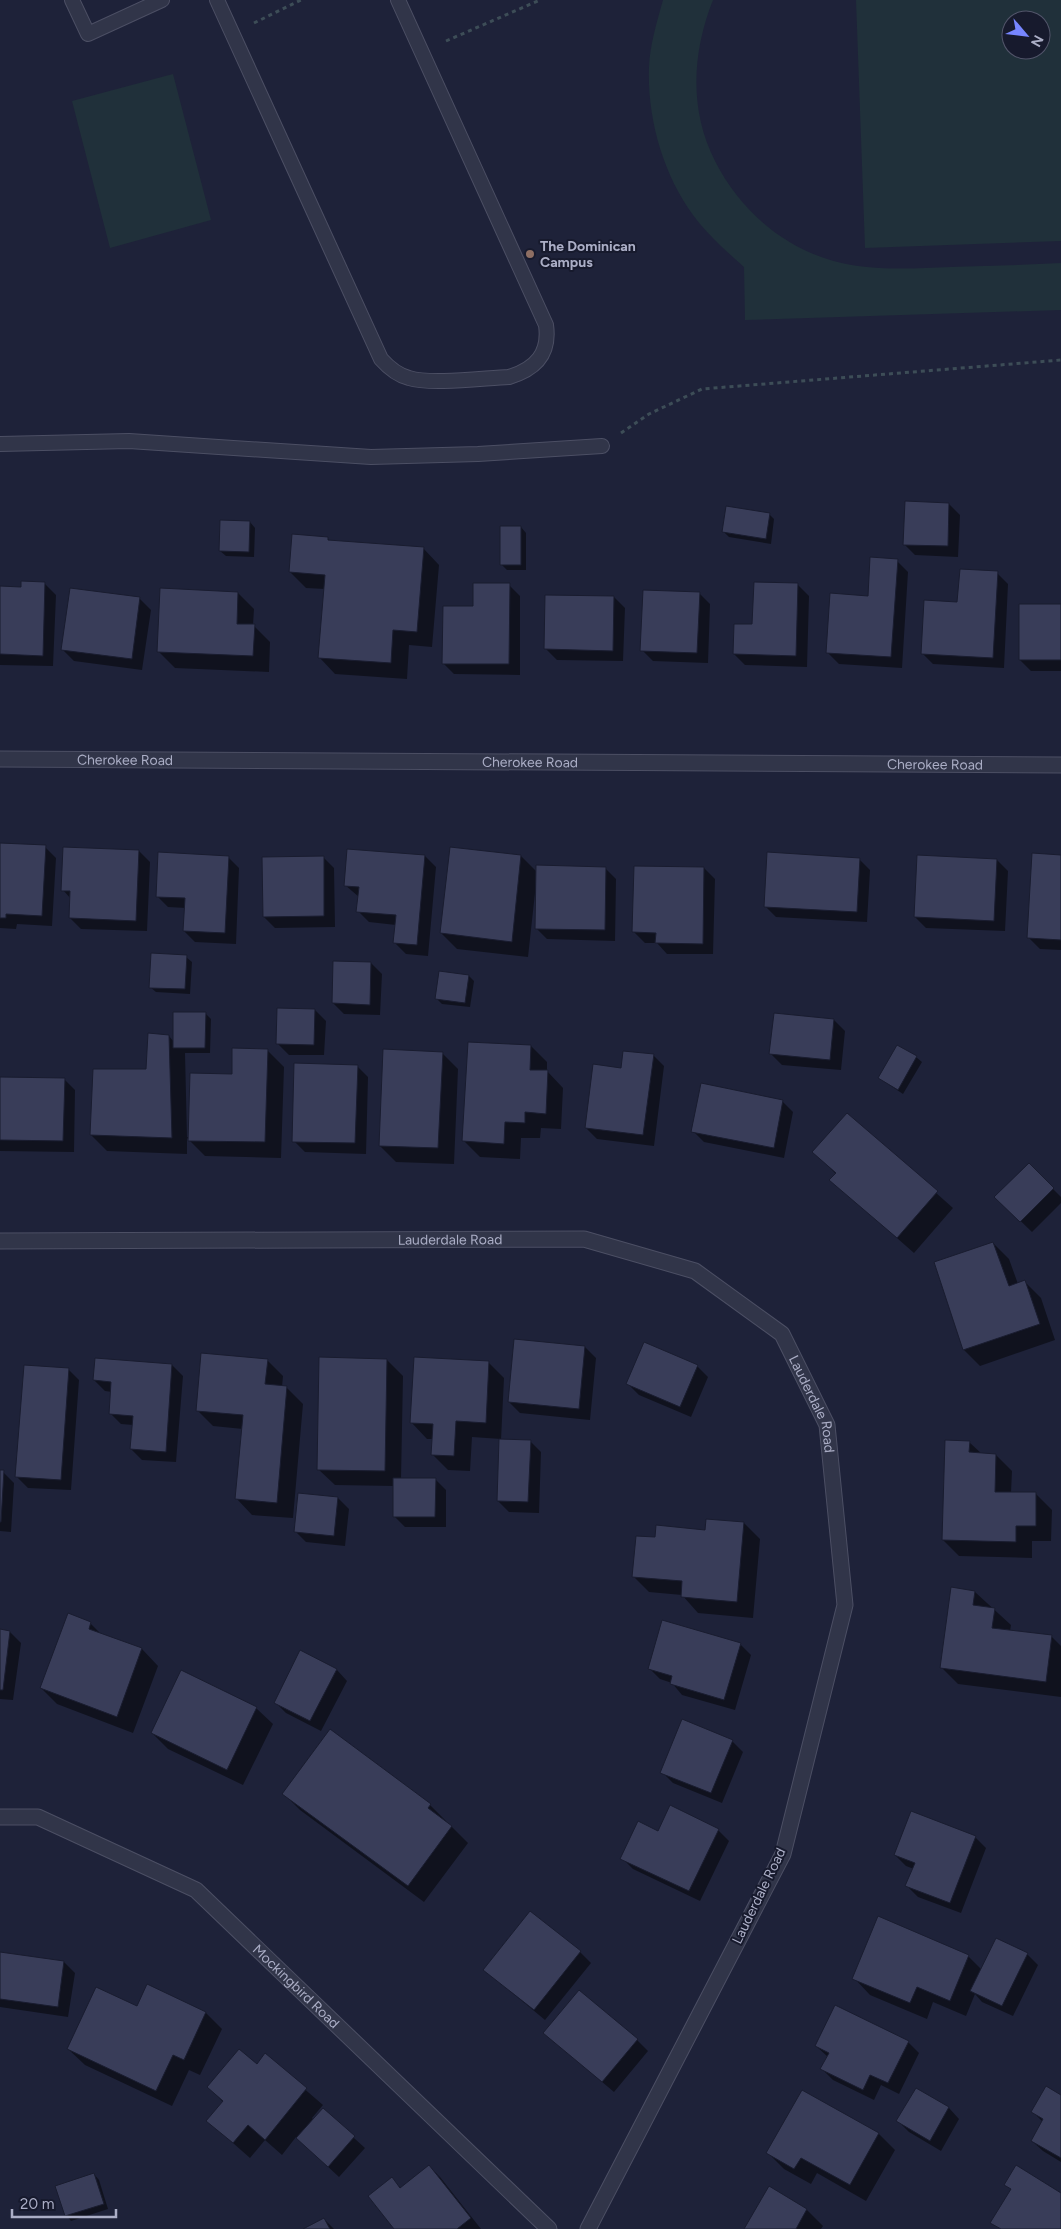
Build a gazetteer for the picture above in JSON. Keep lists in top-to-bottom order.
{
  "streets": {
    "street": ["Cherokee Road", "Lauderdale Road", "Mockingbird Road"]
  },
  "places": ["The Dominican Campus"],
  "scale_bar": "20 m",
  "north": "bottom right"
}
